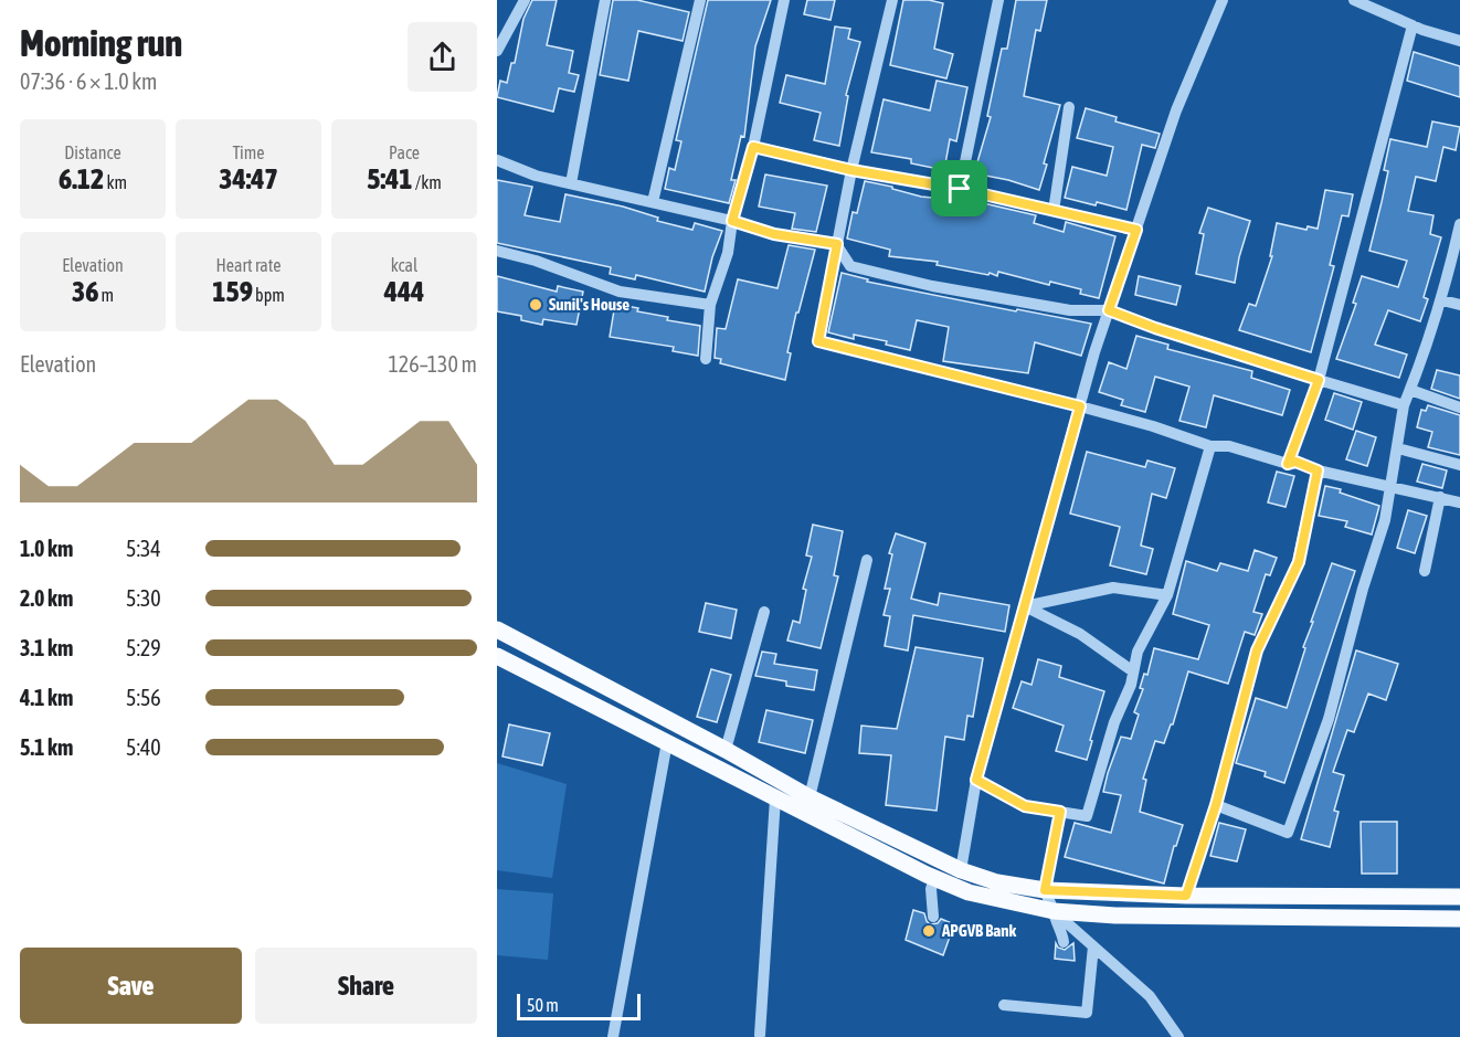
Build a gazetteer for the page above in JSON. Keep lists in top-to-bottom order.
{
  "places": ["Sunil's House", "APGVB Bank"],
  "scale_bar": "50 m",
  "page": {
    "heading": ["Morning run", "07:36 · 6 × 1.0 km"],
    "stats": [
      ["Distance", "6.12 km"],
      ["Time", "34:47"],
      ["Pace", "5:41 /km"],
      ["Elevation", "36 m"],
      ["Heart rate", "159 bpm"],
      ["kcal", "444"]
    ],
    "chart": ["Elevation", "126–130 m"],
    "list": [
      {
        "name": "1.0 km",
        "note": "5:34"
      },
      {
        "name": "2.0 km",
        "note": "5:30"
      },
      {
        "name": "3.1 km",
        "note": "5:29"
      },
      {
        "name": "4.1 km",
        "note": "5:56"
      },
      {
        "name": "5.1 km",
        "note": "5:40"
      }
    ],
    "buttons": ["Save", "Share"],
    "scale": "50 m"
  }
}
